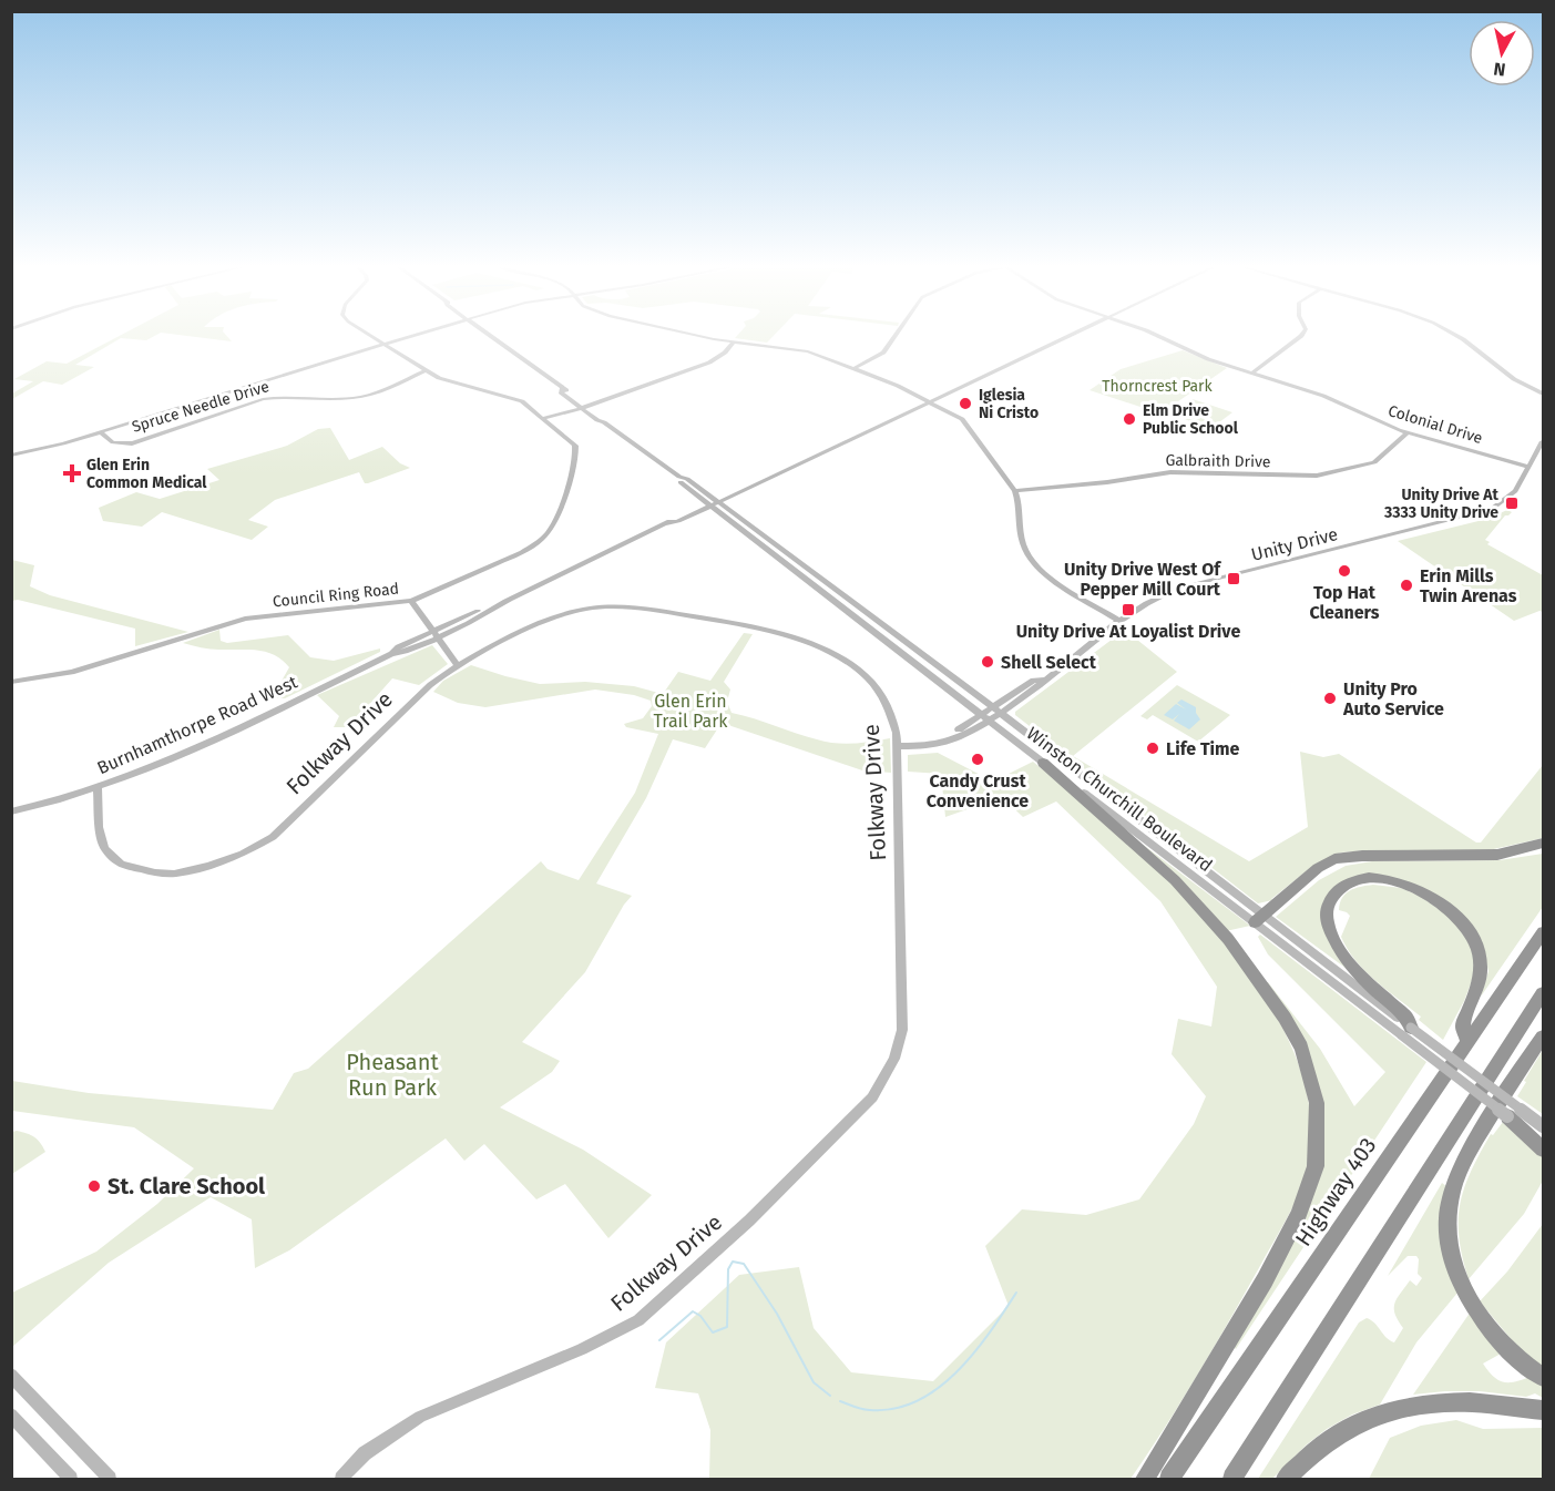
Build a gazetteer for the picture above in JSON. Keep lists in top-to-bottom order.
{
  "streets": {
    "highway": ["Highway 403"],
    "street": [
      "Spruce Needle Drive",
      "Colonial Drive",
      "Galbraith Drive",
      "Unity Drive",
      "Council Ring Road",
      "Burnhamthorpe Road West",
      "Folkway Drive",
      "Winston Churchill Boulevard"
    ]
  },
  "crossings": [
    ["Spruce Needle Drive", "Council Ring Road"],
    ["Colonial Drive", "Galbraith Drive"],
    ["Colonial Drive", "Unity Drive"],
    ["Unity Drive", "Folkway Drive"],
    ["Unity Drive", "Winston Churchill Boulevard"],
    ["Burnhamthorpe Road West", "Folkway Drive"],
    ["Burnhamthorpe Road West", "Winston Churchill Boulevard"]
  ],
  "parks": ["Thorncrest Park", "Glen Erin Trail Park", "Pheasant Run Park"],
  "places": {
    "other": [
      "Iglesia Ni Cristo",
      "Elm Drive Public School",
      "Top Hat Cleaners",
      "Erin Mills Twin Arenas",
      "Shell Select",
      "Unity Pro Auto Service",
      "Life Time",
      "Candy Crust Convenience",
      "St. Clare School"
    ],
    "health": ["Glen Erin Common Medical"],
    "transit": ["Unity Drive At 3333 Unity Drive", "Unity Drive West Of Pepper Mill Court", "Unity Drive At Loyalist Drive"]
  },
  "north": "bottom"
}
